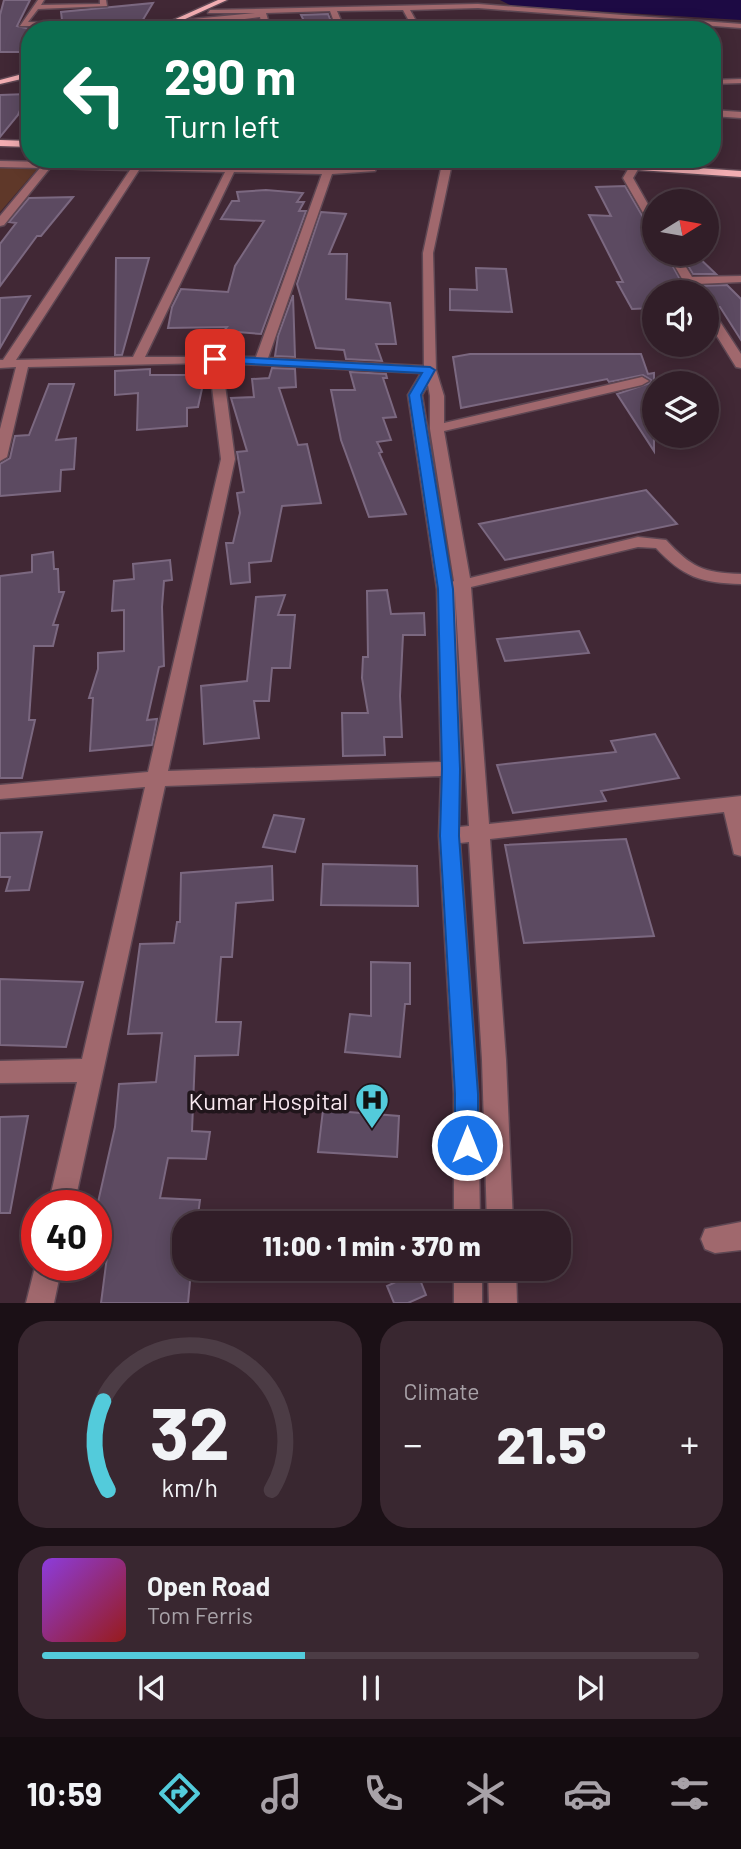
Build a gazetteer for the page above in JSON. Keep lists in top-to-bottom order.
{
  "places": {
    "hospital": ["Kumar Hospital"]
  },
  "north": "right",
  "page": {
    "turn": ["290 m", "Turn left"],
    "limit": "40",
    "trip": "11:00 · 1 min · 370 m",
    "tile": "Climate",
    "heat": ["−", "21.5°", "+"],
    "song": ["Open Road", "Tom Ferris"],
    "tabs": "10:59",
    "gauge": ["32", "km/h"]
  }
}
